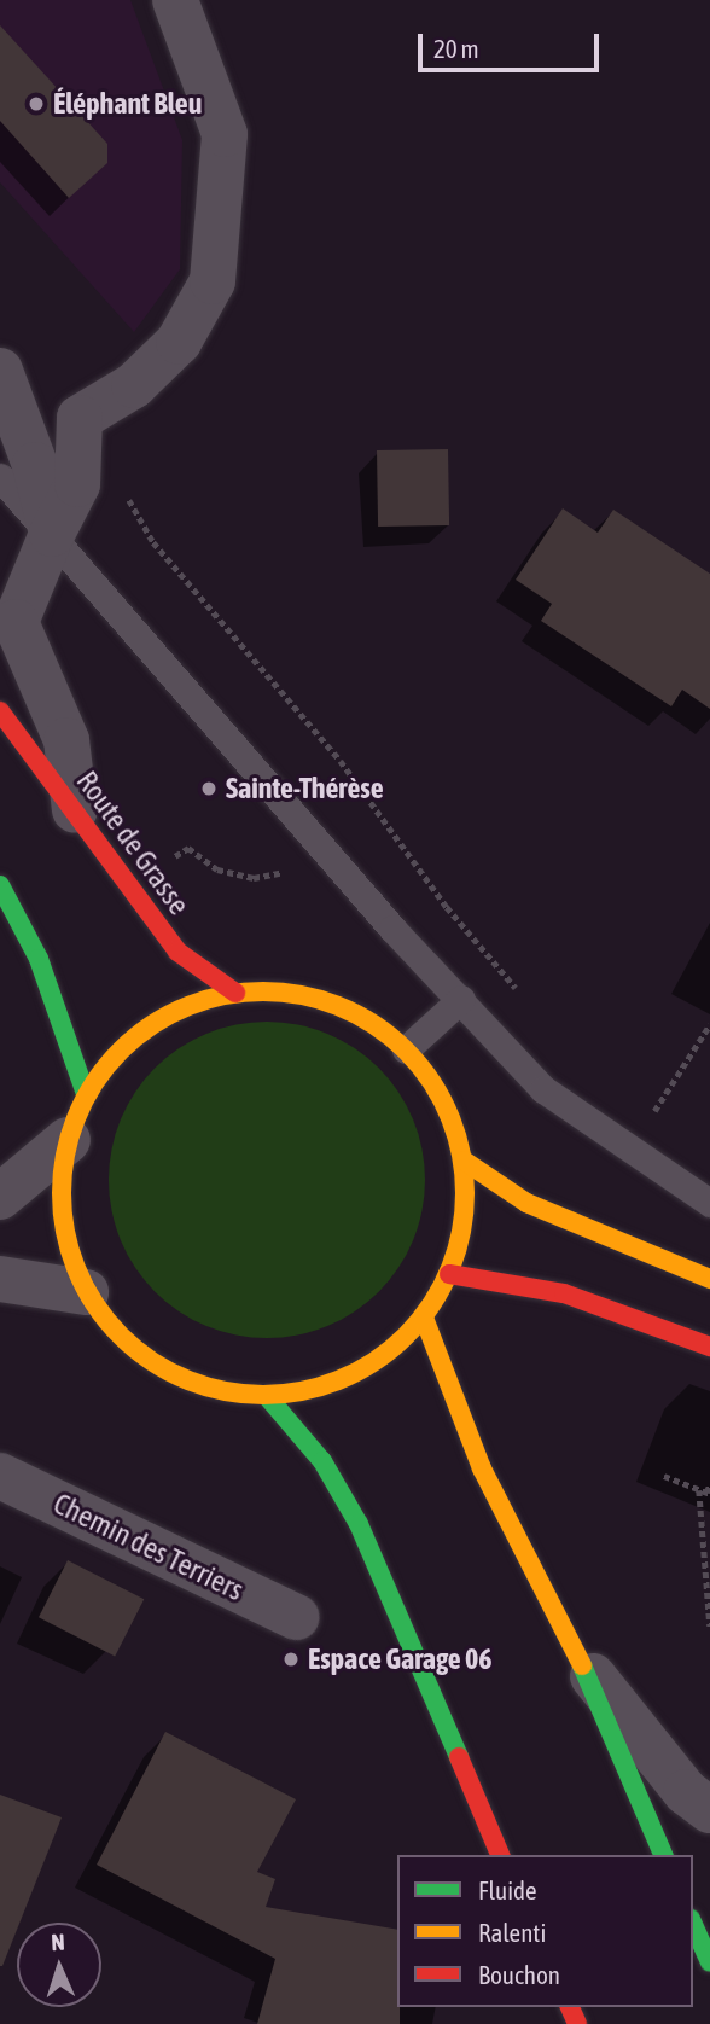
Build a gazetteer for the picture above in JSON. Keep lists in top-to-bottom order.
{
  "streets": {
    "main road": ["Route de Grasse"],
    "street": ["Chemin des Terriers"]
  },
  "places": ["Éléphant Bleu", "Sainte-Thérèse", "Espace Garage 06"],
  "legend": ["Fluide", "Ralenti", "Bouchon"],
  "scale_bar": "20 m",
  "north": "top"
}
